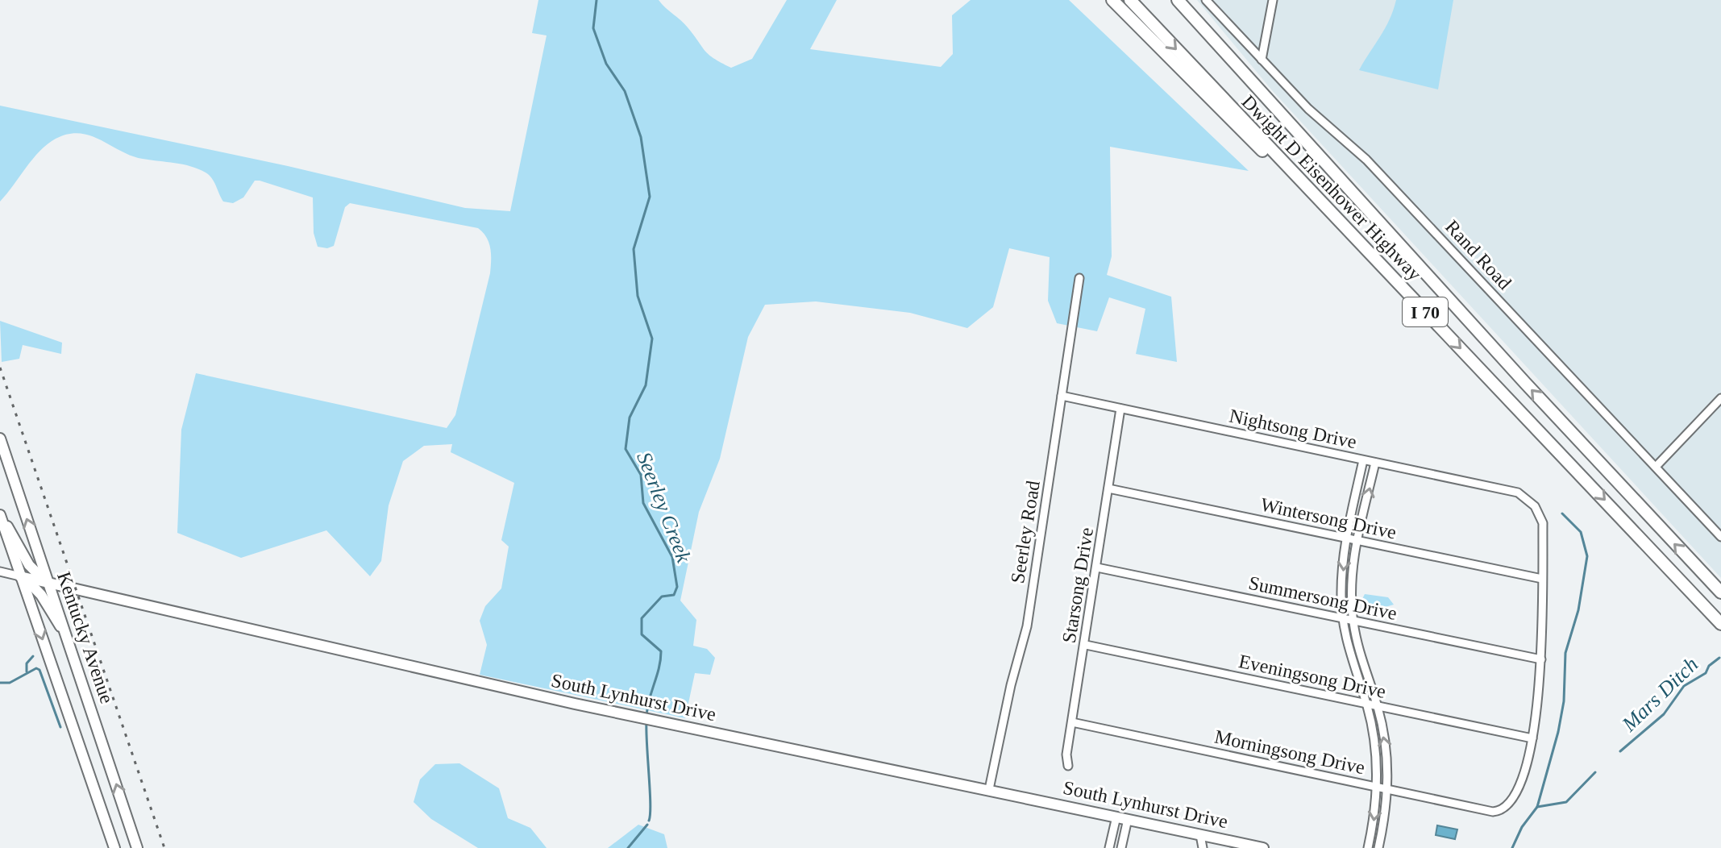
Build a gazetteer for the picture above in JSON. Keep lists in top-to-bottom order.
{
  "streets": {
    "highway": ["Dwight D Eisenhower Highway", "I 70"],
    "main road": ["Kentucky Avenue", "South Lynhurst Drive"],
    "street": [
      "Rand Road",
      "Nightsong Drive",
      "Wintersong Drive",
      "Seerley Road",
      "Starsong Drive",
      "Summersong Drive",
      "Eveningsong Drive",
      "Morningsong Drive"
    ]
  },
  "crossings": [
    ["Nightsong Drive", "Wintersong Drive"],
    ["Nightsong Drive", "Seerley Road"],
    ["Nightsong Drive", "Starsong Drive"],
    ["Wintersong Drive", "Starsong Drive"],
    ["Seerley Road", "South Lynhurst Drive"],
    ["Starsong Drive", "Summersong Drive"],
    ["Starsong Drive", "Eveningsong Drive"],
    ["Starsong Drive", "Morningsong Drive"],
    ["Kentucky Avenue", "South Lynhurst Drive"],
    ["Eveningsong Drive", "Morningsong Drive"]
  ],
  "water": ["Seerley Creek", "Mars Ditch"]
}
